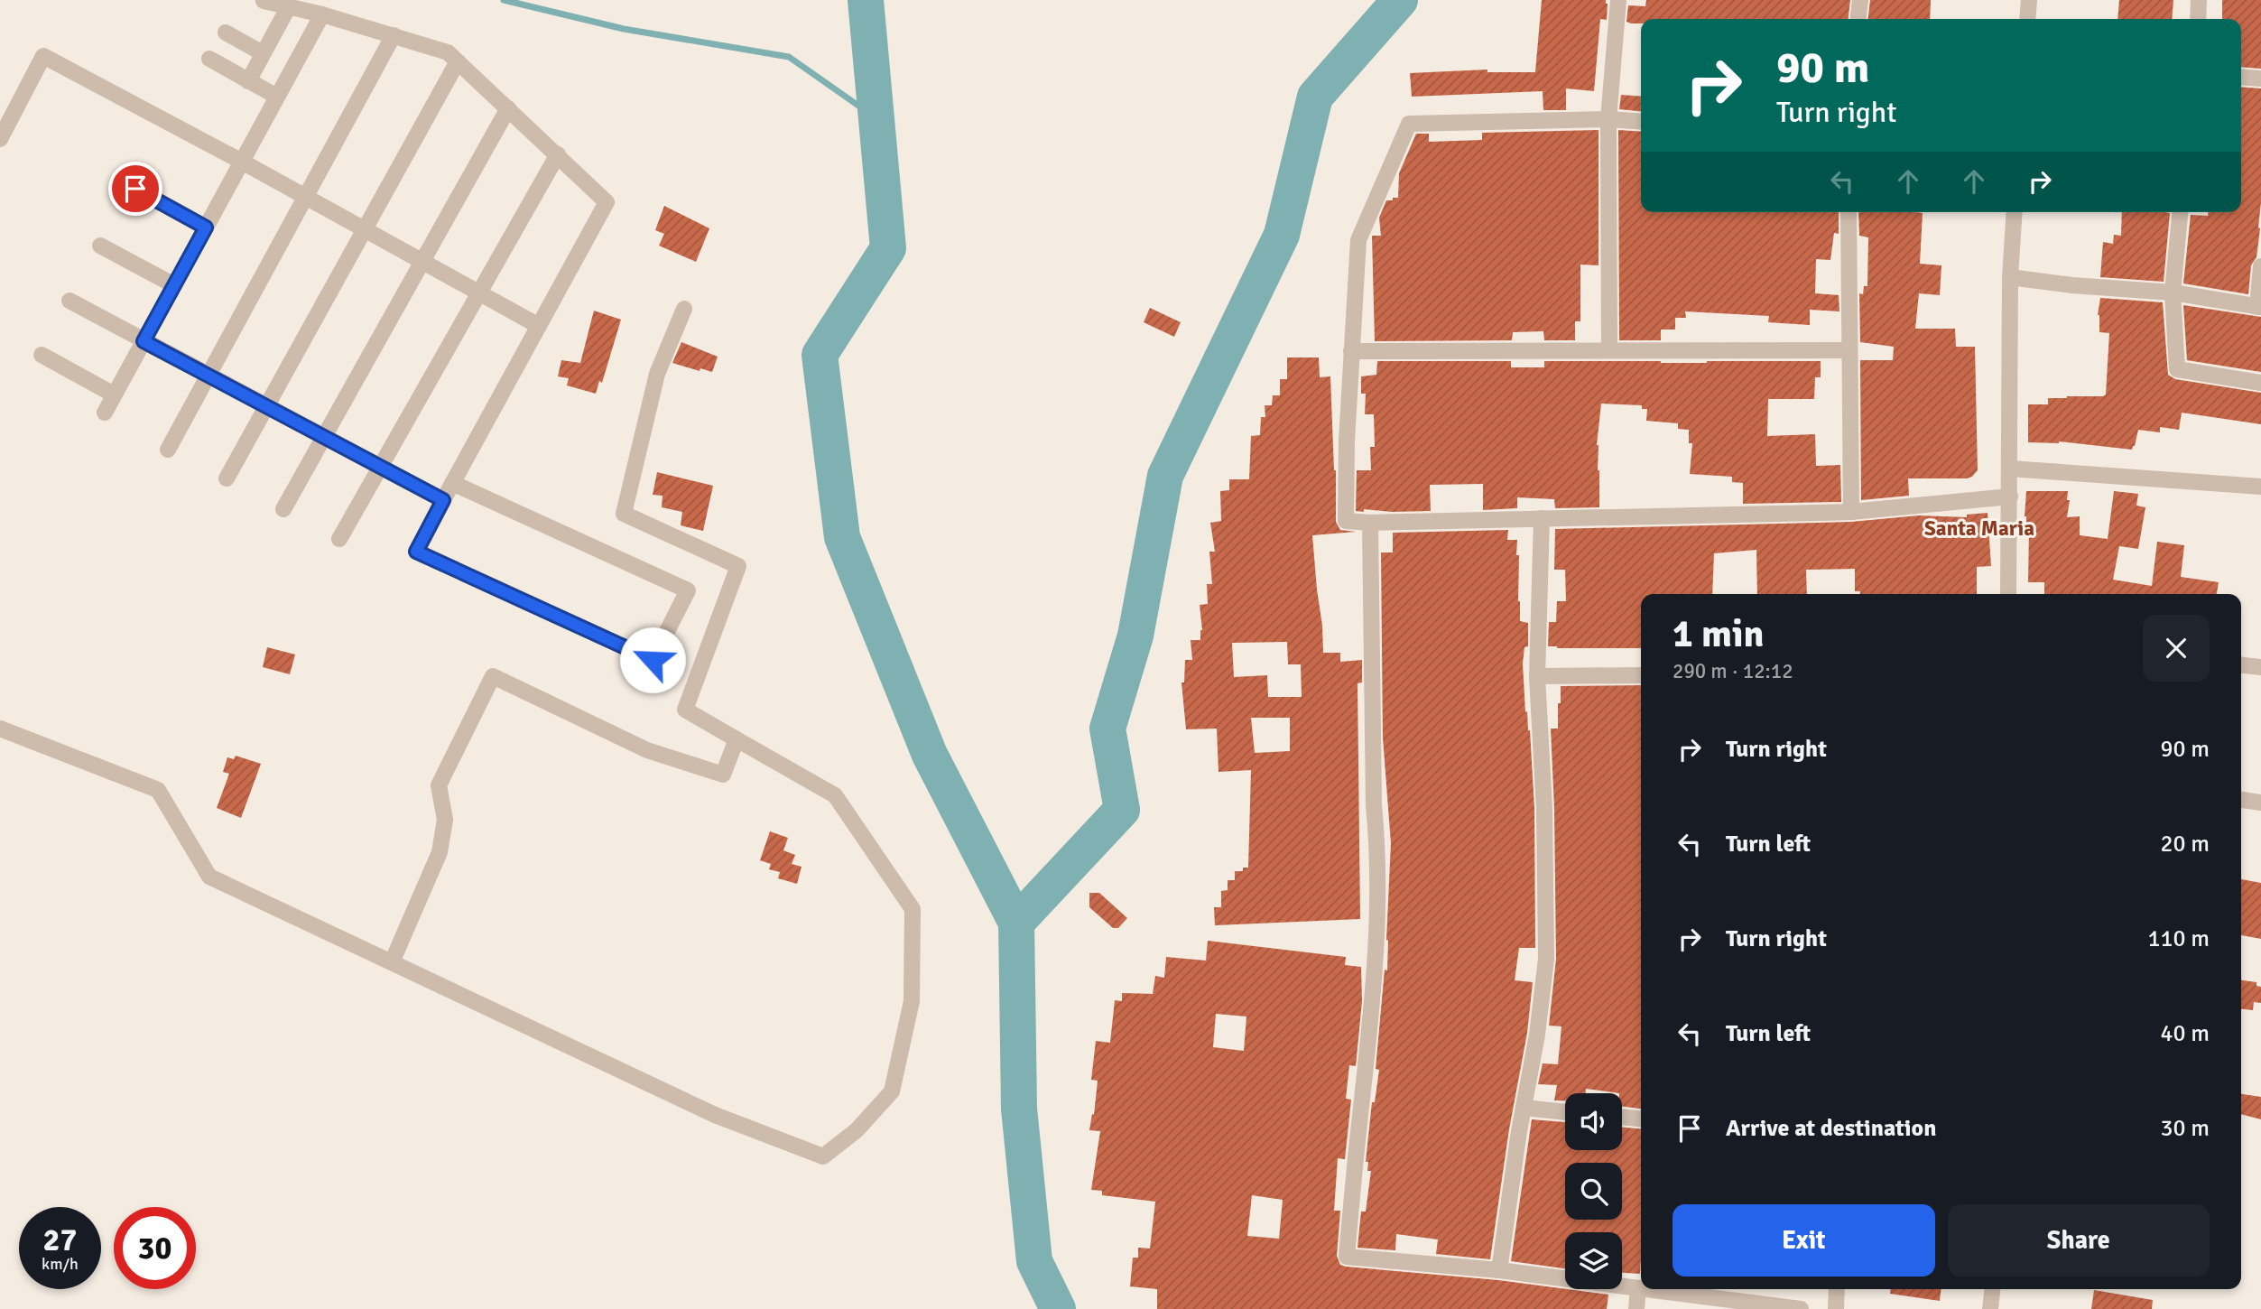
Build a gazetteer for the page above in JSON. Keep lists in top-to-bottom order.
{
  "districts": ["Santa Maria"],
  "page": {
    "turn": ["90 m", "Turn right"],
    "heading": ["1 min", "290 m · 12:12"],
    "list": [
      {
        "name": "Turn right",
        "value": "90 m"
      },
      {
        "name": "Turn left",
        "value": "20 m"
      },
      {
        "name": "Turn right",
        "value": "110 m"
      },
      {
        "name": "Turn left",
        "value": "40 m"
      },
      {
        "name": "Arrive at destination",
        "value": "30 m"
      }
    ],
    "buttons": ["Exit", "Share"],
    "speed": "27 km/h",
    "limit": "30"
  }
}
